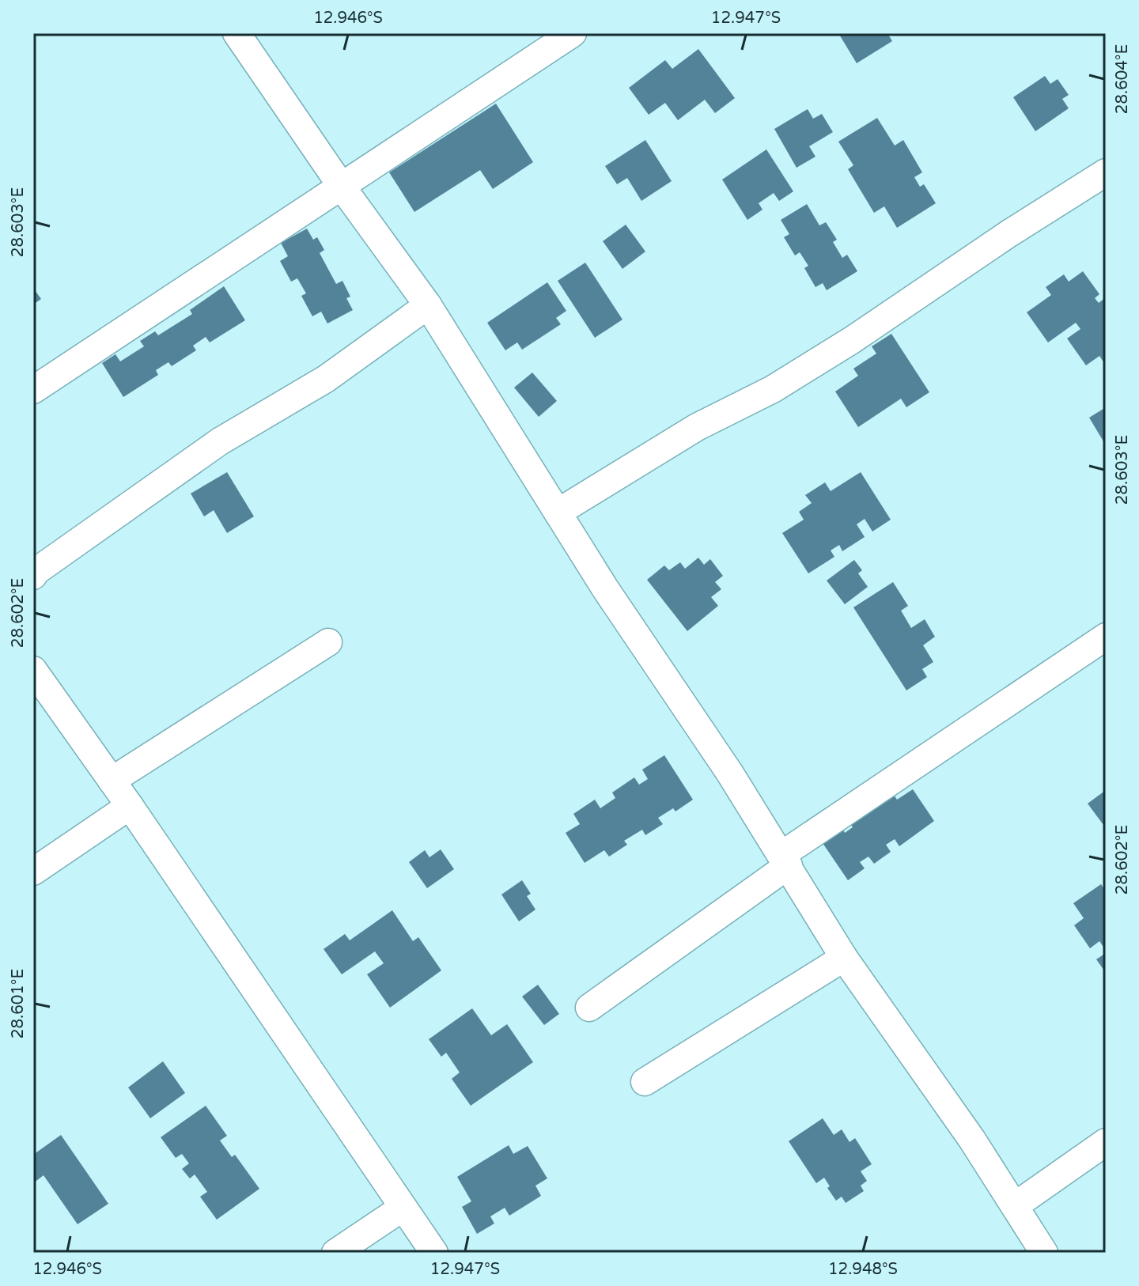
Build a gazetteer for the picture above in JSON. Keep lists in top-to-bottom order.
{
  "coordinates": [
    "12.946°S",
    "12.947°S",
    "28.604°E",
    "28.603°E",
    "28.602°E",
    "28.601°E",
    "12.948°S"
  ]
}
